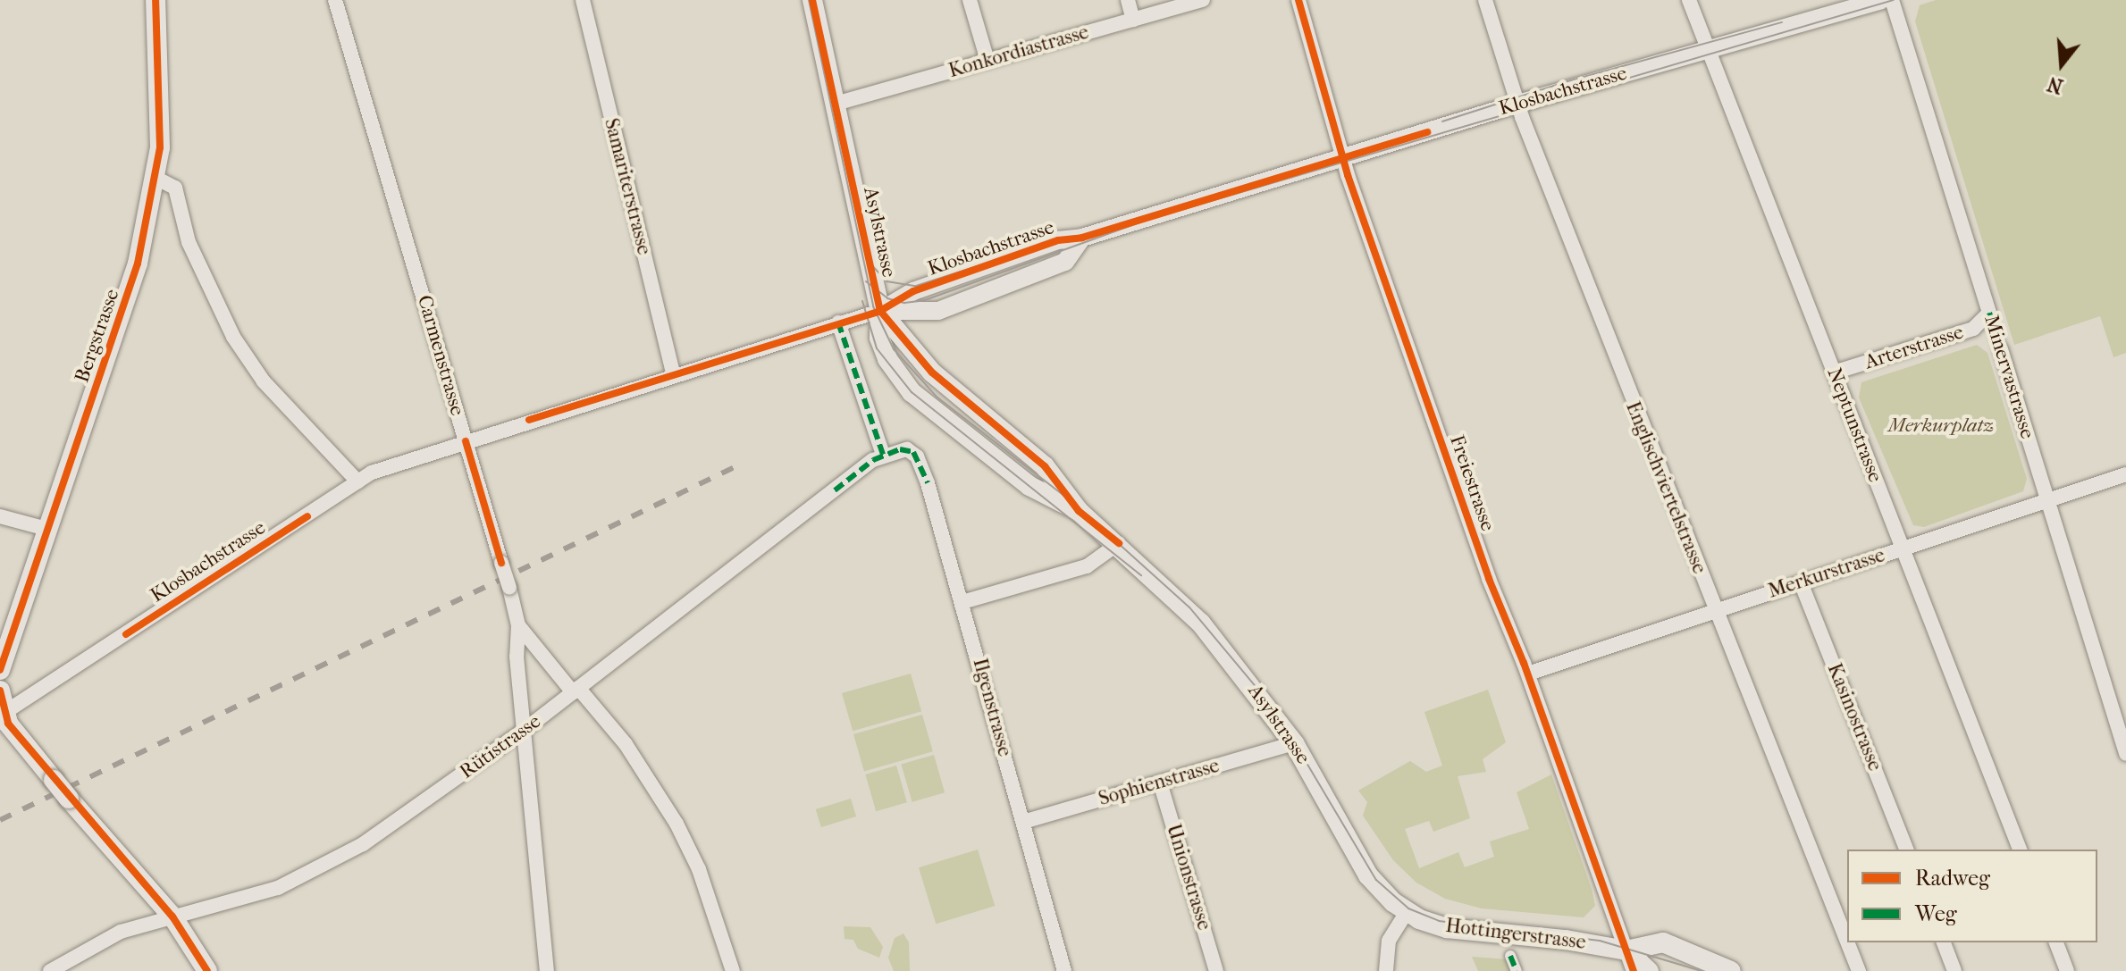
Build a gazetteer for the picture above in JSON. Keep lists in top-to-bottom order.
{
  "streets": {
    "main road": ["Asylstrasse", "Bergstrasse", "Hottingerstrasse"],
    "street": [
      "Konkordiastrasse",
      "Klosbachstrasse",
      "Samariterstrasse",
      "Arterstrasse",
      "Carmenstrasse",
      "Minervastrasse",
      "Neptunstrasse",
      "Freiestrasse",
      "Englischviertelstrasse",
      "Merkurstrasse",
      "Ilgenstrasse",
      "Kasinostrasse",
      "Rütistrasse",
      "Sophienstrasse",
      "Unionstrasse"
    ]
  },
  "crossings": [
    ["Konkordiastrasse", "Asylstrasse"],
    ["Klosbachstrasse", "Samariterstrasse"],
    ["Klosbachstrasse", "Asylstrasse"],
    ["Klosbachstrasse", "Carmenstrasse"],
    ["Klosbachstrasse", "Neptunstrasse"],
    ["Klosbachstrasse", "Freiestrasse"],
    ["Klosbachstrasse", "Englischviertelstrasse"],
    ["Asylstrasse", "Sophienstrasse"],
    ["Asylstrasse", "Hottingerstrasse"],
    ["Arterstrasse", "Minervastrasse"],
    ["Arterstrasse", "Neptunstrasse"],
    ["Carmenstrasse", "Rütistrasse"],
    ["Minervastrasse", "Merkurstrasse"],
    ["Neptunstrasse", "Merkurstrasse"],
    ["Freiestrasse", "Merkurstrasse"],
    ["Freiestrasse", "Hottingerstrasse"],
    ["Englischviertelstrasse", "Merkurstrasse"],
    ["Merkurstrasse", "Kasinostrasse"],
    ["Ilgenstrasse", "Rütistrasse"],
    ["Ilgenstrasse", "Sophienstrasse"],
    ["Sophienstrasse", "Unionstrasse"]
  ],
  "parks": ["Merkurplatz"],
  "legend": ["Radweg", "Weg"],
  "north": "bottom"
}
